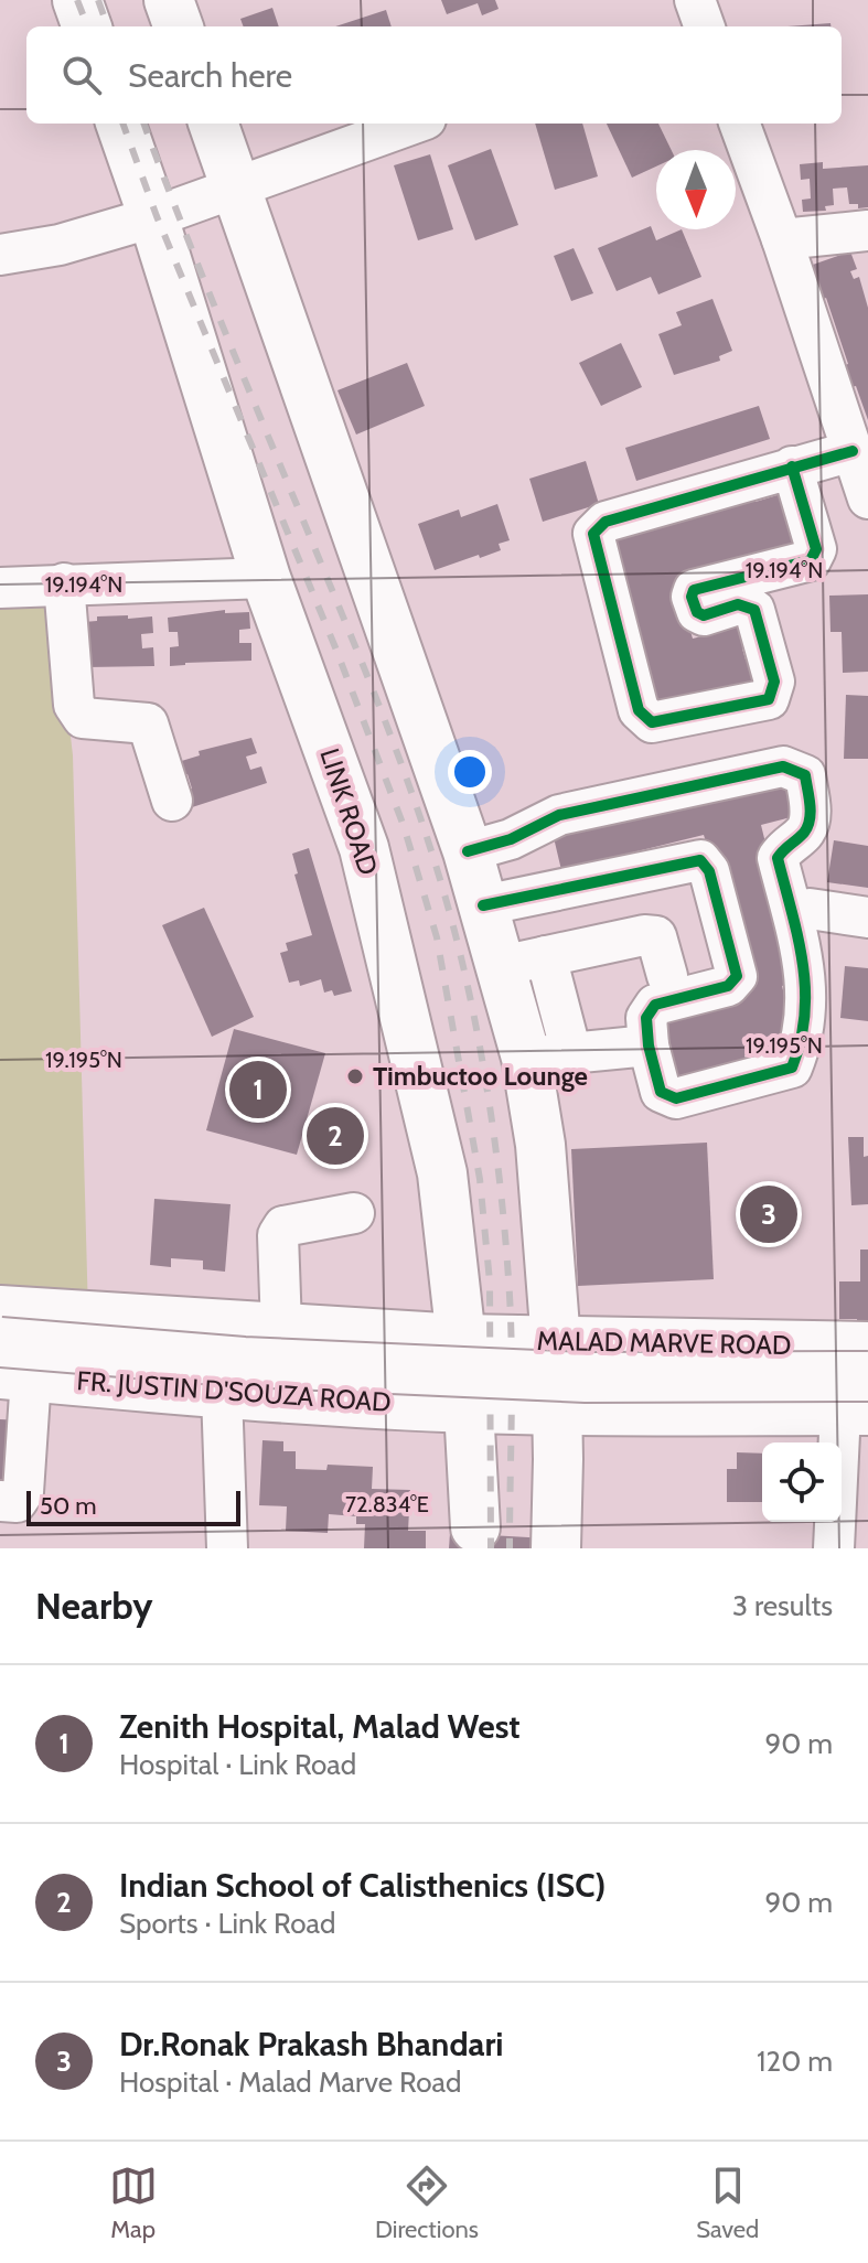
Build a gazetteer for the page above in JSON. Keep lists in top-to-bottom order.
{
  "streets": {
    "main road": ["LINK ROAD", "MALAD MARVE ROAD", "FR. JUSTIN D'SOUZA ROAD"]
  },
  "crossings": [
    ["LINK ROAD", "MALAD MARVE ROAD"],
    ["LINK ROAD", "FR. JUSTIN D'SOUZA ROAD"]
  ],
  "places": ["Timbuctoo Lounge"],
  "scale_bar": "50 m",
  "north": "bottom",
  "page": {
    "search": "Search here",
    "pins": ["1", "2", "3"],
    "scale": "50 m",
    "heading": ["Nearby", "3 results"],
    "list": [
      {
        "mark": "1",
        "name": "Zenith Hospital, Malad West",
        "note": "Hospital · Link Road",
        "value": "90 m"
      },
      {
        "mark": "2",
        "name": "Indian School of Calisthenics (ISC)",
        "note": "Sports · Link Road",
        "value": "90 m"
      },
      {
        "mark": "3",
        "name": "Dr.Ronak Prakash Bhandari",
        "note": "Hospital · Malad Marve Road",
        "value": "120 m"
      }
    ],
    "nav": ["Map", "Directions", "Saved"]
  },
  "coordinates": ["19.194°N", "19.195°N", "72.834°E"]
}
